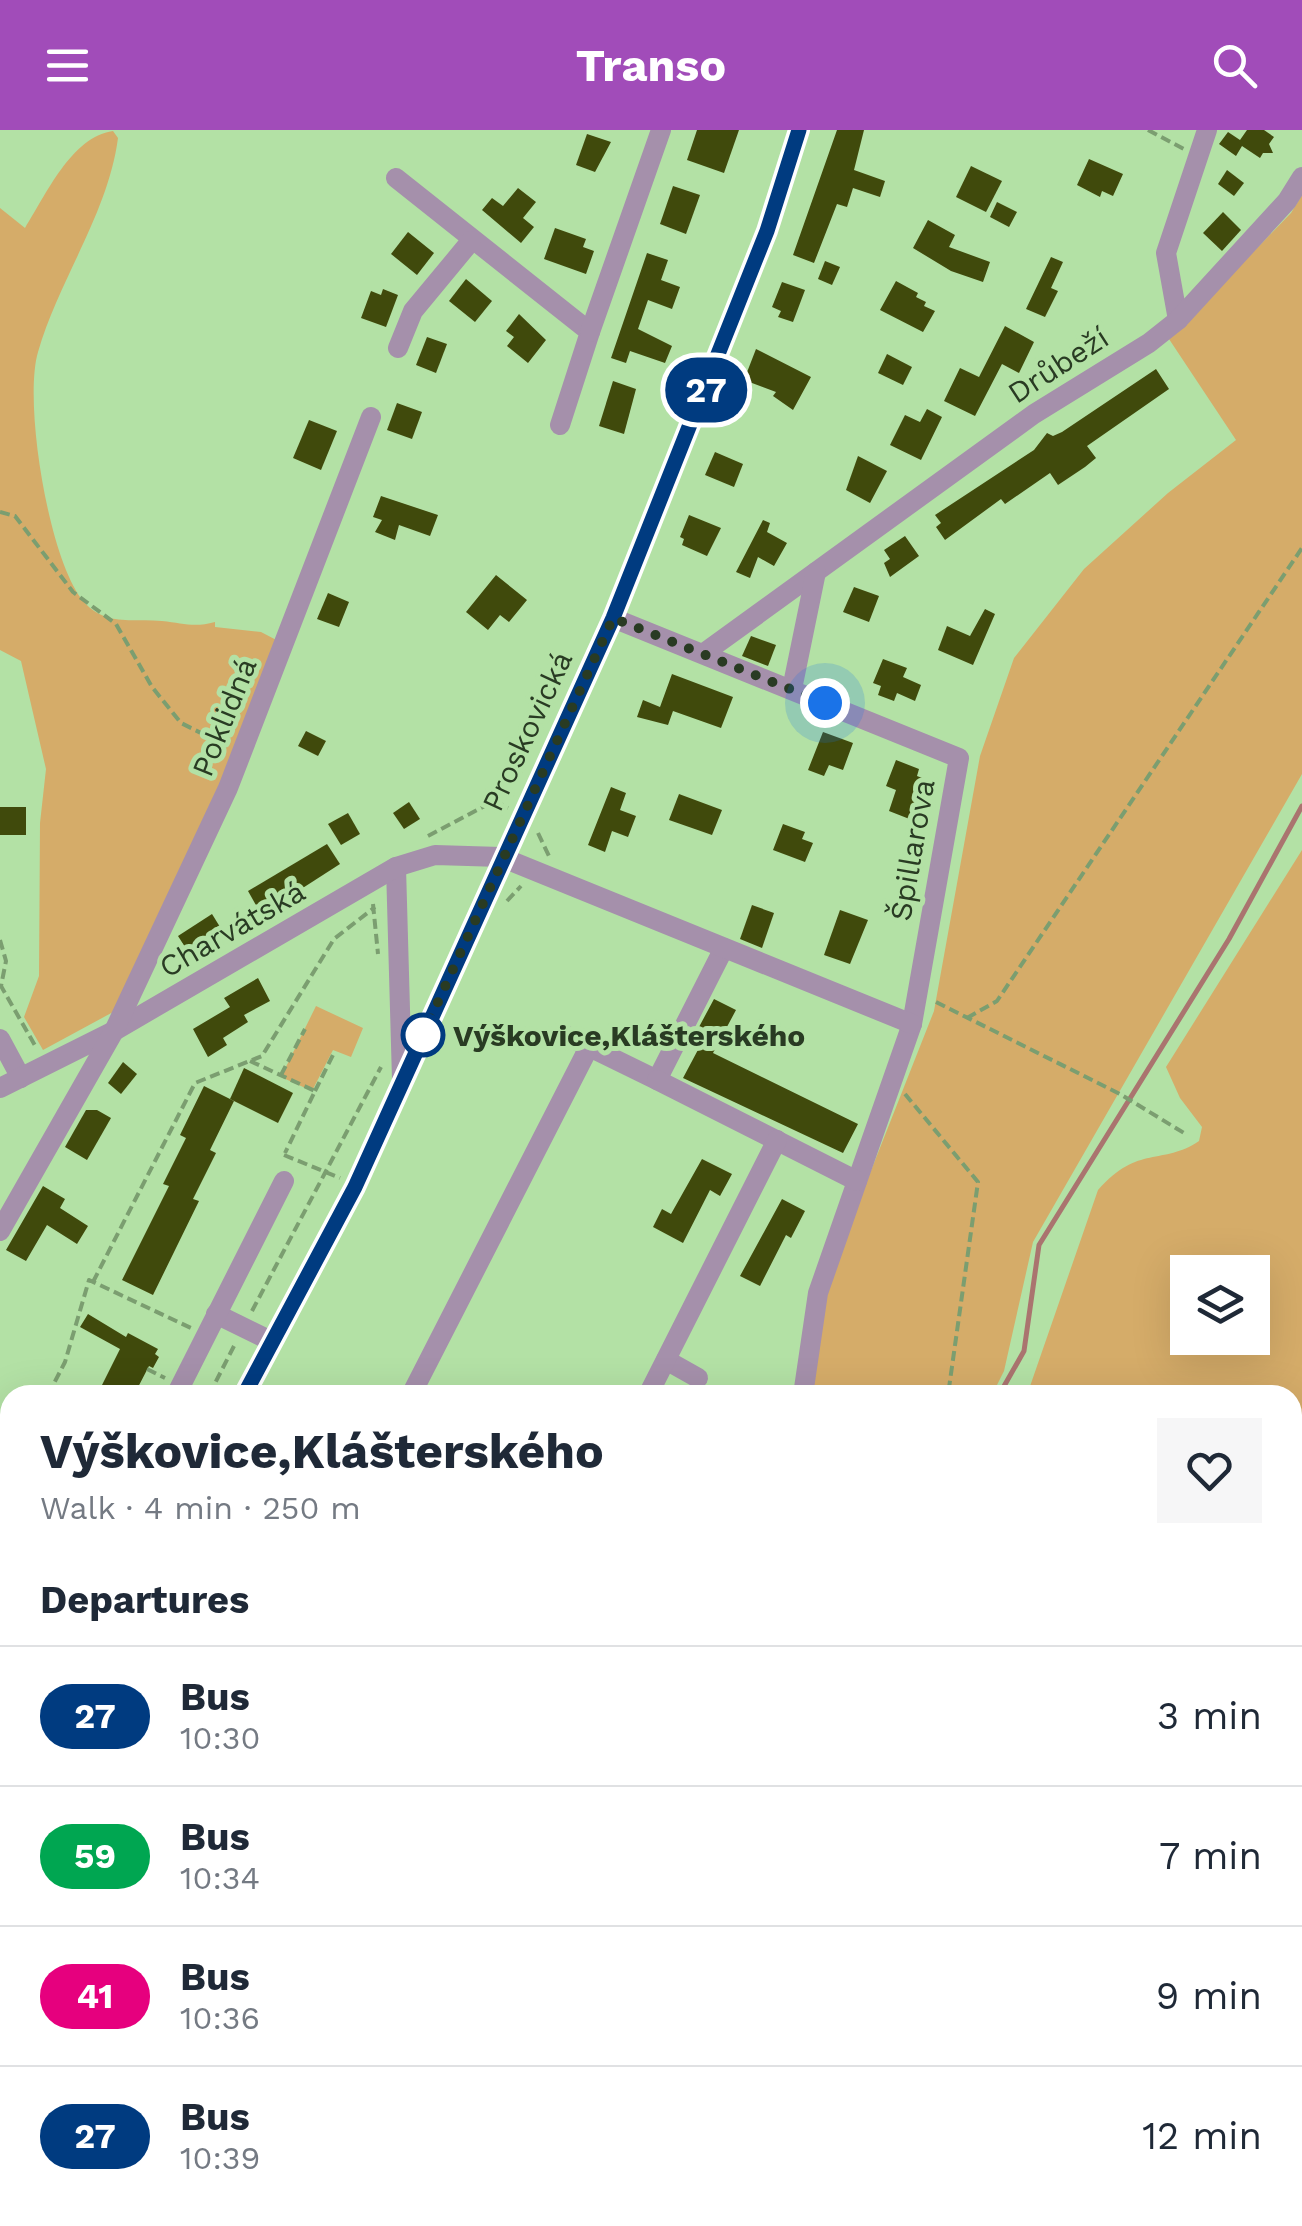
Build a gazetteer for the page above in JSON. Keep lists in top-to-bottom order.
{
  "streets": {
    "street": [
      "Drůbeží",
      "Poklidná",
      "Proskovická",
      "Špillarova",
      "Charvátská"
    ]
  },
  "crossings": [
    ["Drůbeží", "Špillarova"],
    ["Poklidná", "Charvátská"],
    ["Proskovická", "Špillarova"],
    ["Proskovická", "Charvátská"]
  ],
  "places": ["Výškovice,Klášterského"],
  "lines": ["bus line 27"],
  "page": {
    "header": "Transo",
    "on_map": "27",
    "heading": [
      ["Výškovice,Klášterského", "Walk · 4 min · 250 m"],
      "Departures"
    ],
    "list": [
      {
        "mark": "27",
        "name": "Bus",
        "note": "10:30",
        "value": "3 min"
      },
      {
        "mark": "59",
        "name": "Bus",
        "note": "10:34",
        "value": "7 min"
      },
      {
        "mark": "41",
        "name": "Bus",
        "note": "10:36",
        "value": "9 min"
      },
      {
        "mark": "27",
        "name": "Bus",
        "note": "10:39",
        "value": "12 min"
      }
    ]
  }
}
